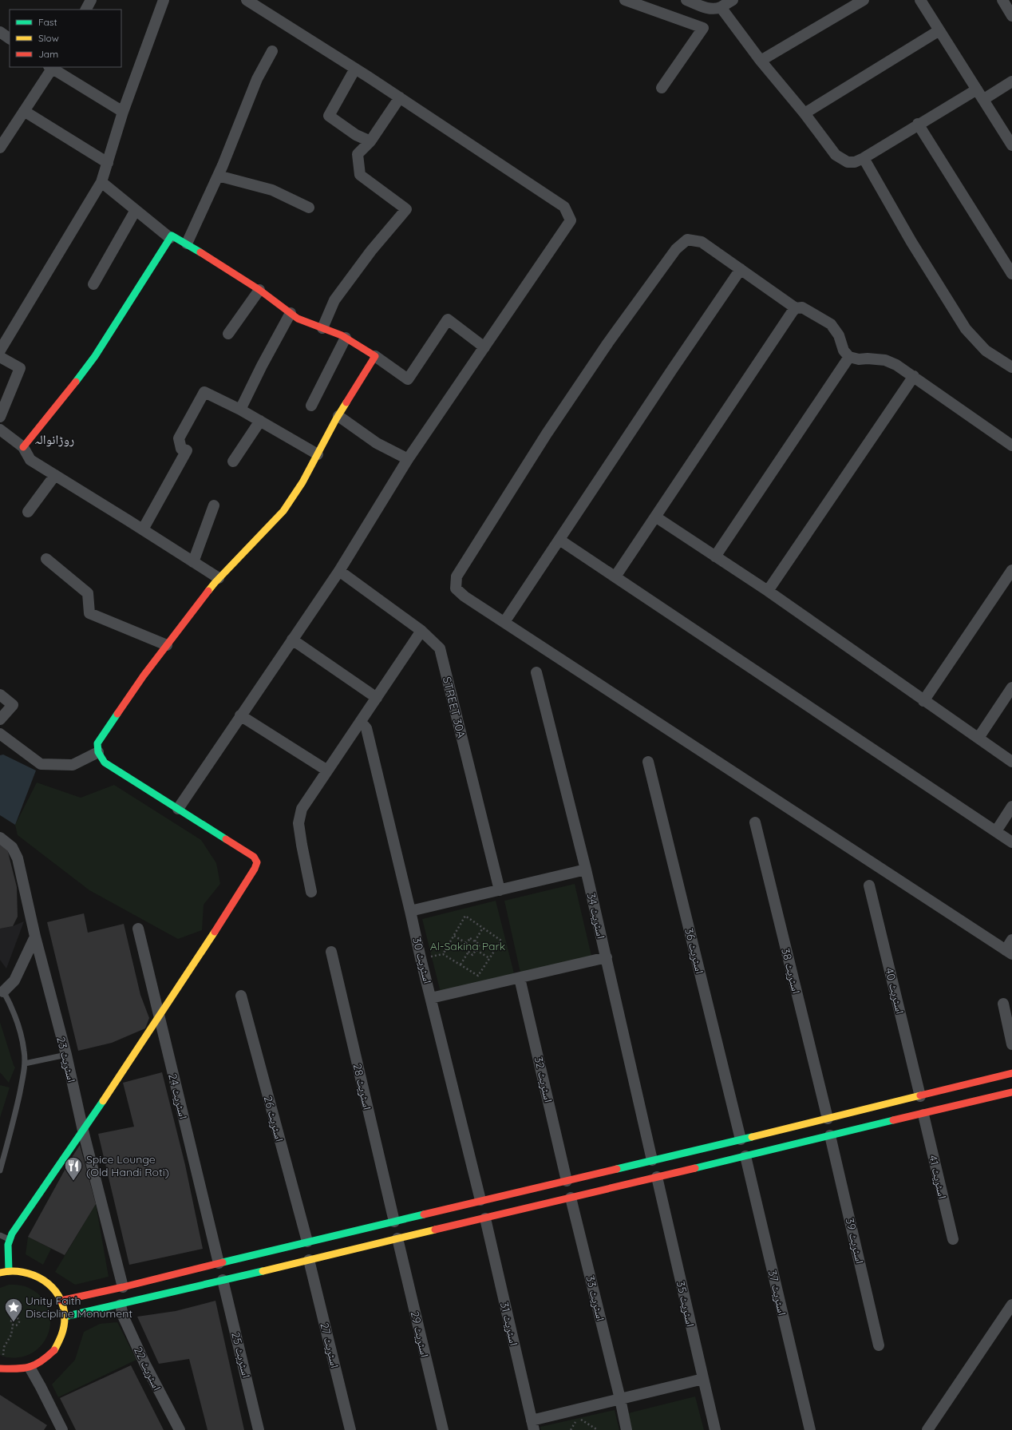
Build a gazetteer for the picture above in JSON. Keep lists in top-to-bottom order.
{
  "streets": {
    "street": [
      "STREET 30A",
      "اسٹریٹ 34",
      "اسٹریٹ 36",
      "اسٹریٹ 30",
      "اسٹریٹ 38",
      "اسٹریٹ 40",
      "اسٹریٹ 23",
      "اسٹریٹ 32",
      "اسٹریٹ 28",
      "اسٹریٹ 24",
      "اسٹریٹ 26",
      "اسٹریٹ 41",
      "اسٹریٹ 39",
      "اسٹریٹ 37",
      "اسٹریٹ 33",
      "اسٹریٹ 35",
      "اسٹریٹ 31",
      "اسٹریٹ 29",
      "اسٹریٹ 27",
      "اسٹریٹ 25",
      "اسٹریٹ 22"
    ]
  },
  "districts": ["روڑانوالہ"],
  "parks": ["Al-Sakina Park"],
  "places": {
    "restaurant": ["Spice Lounge (Old Handi Roti)"],
    "place": ["Unity Faith Discipline Monument"]
  },
  "legend": ["Fast", "Slow", "Jam"]
}
